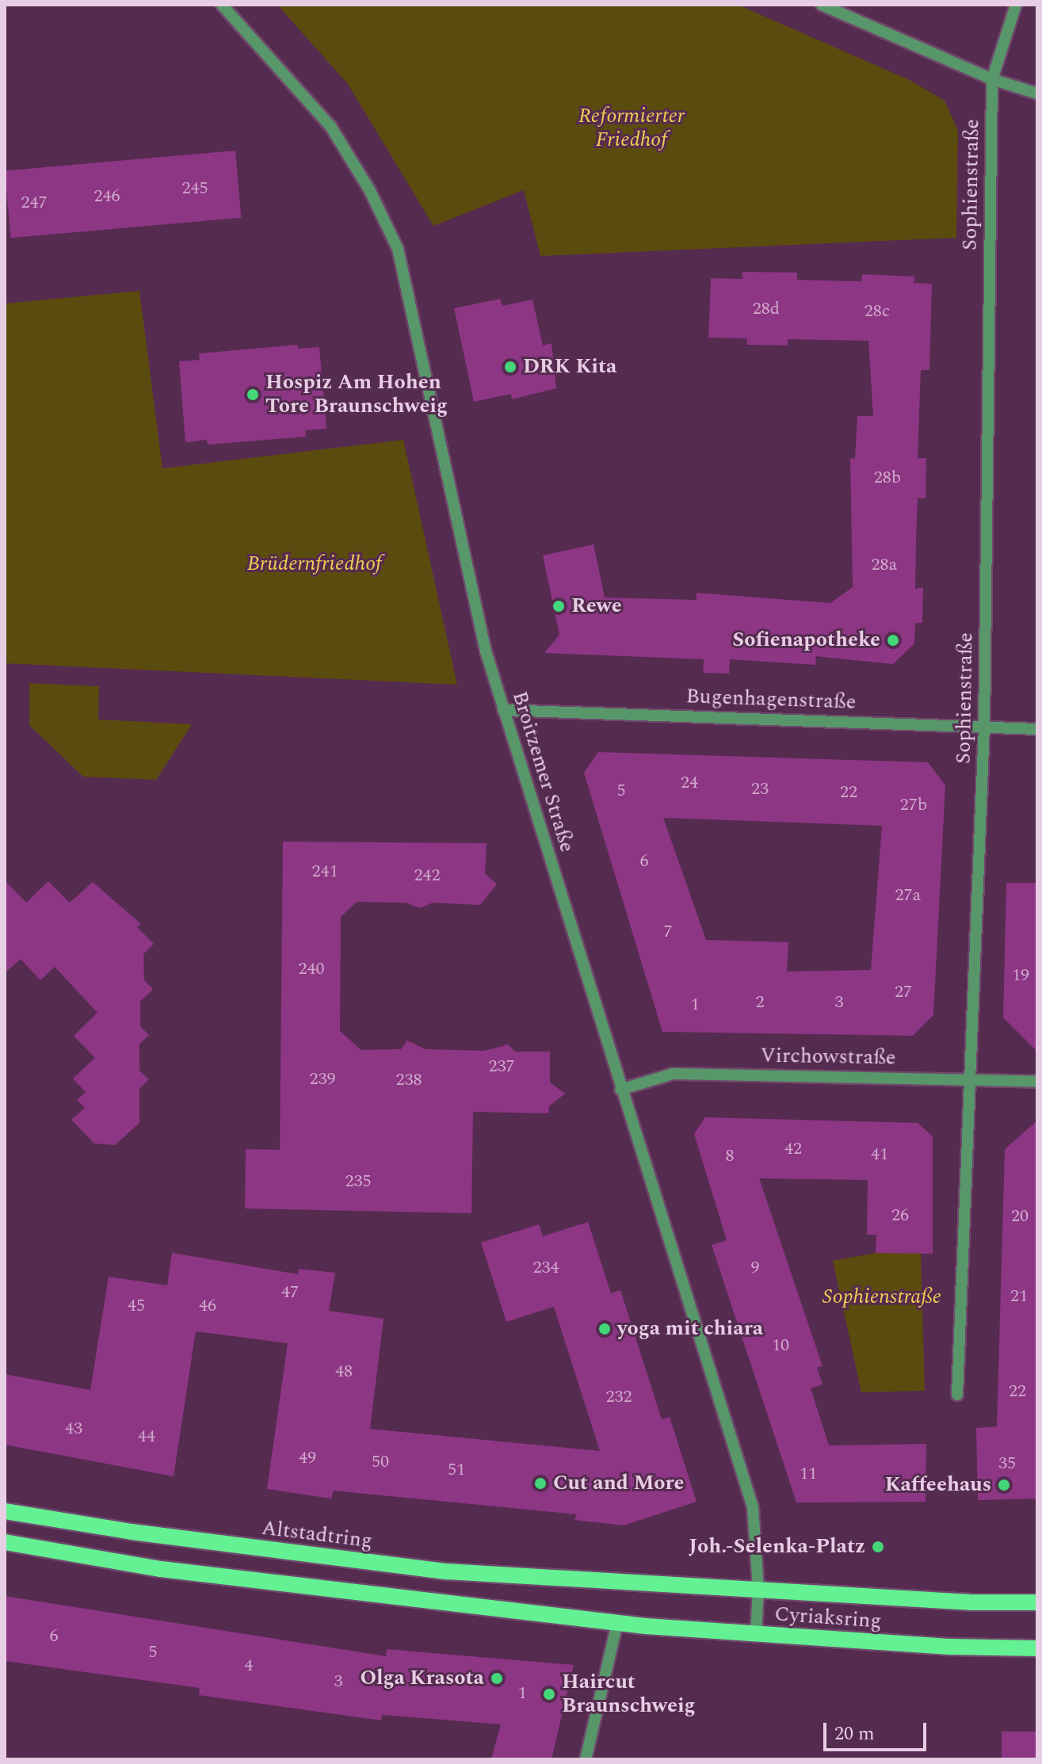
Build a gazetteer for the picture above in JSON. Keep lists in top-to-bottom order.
{
  "streets": {
    "main road": ["Altstadtring", "Cyriaksring"],
    "street": [
      "Sophienstraße",
      "Bugenhagenstraße",
      "Broitzemer Straße",
      "Virchowstraße"
    ]
  },
  "crossings": [
    ["Sophienstraße", "Bugenhagenstraße"],
    ["Sophienstraße", "Virchowstraße"],
    ["Bugenhagenstraße", "Broitzemer Straße"],
    ["Broitzemer Straße", "Virchowstraße"],
    ["Broitzemer Straße", "Cyriaksring"],
    ["Altstadtring", "Cyriaksring"]
  ],
  "parks": ["Reformierter Friedhof", "Brüdernfriedhof", "Sophienstraße"],
  "places": [
    "DRK Kita",
    "Hospiz Am Hohen Tore Braunschweig",
    "Rewe",
    "Sofienapotheke",
    "yoga mit chiara",
    "Cut and More",
    "Kaffeehaus",
    "Joh.-Selenka-Platz",
    "Olga Krasota",
    "Haircut Braunschweig"
  ],
  "house_numbers": [
    "245",
    "246",
    "247",
    "28d",
    "28c",
    "28b",
    "28a",
    "24",
    "23",
    "5",
    "22",
    "27b",
    "6",
    "241",
    "242",
    "27a",
    "7",
    "240",
    "19",
    "27",
    "2",
    "3",
    "1",
    "237",
    "239",
    "238",
    "42",
    "41",
    "8",
    "235",
    "26",
    "20",
    "234",
    "9",
    "47",
    "21",
    "45",
    "46",
    "10",
    "48",
    "22",
    "232",
    "43",
    "44",
    "49",
    "50",
    "35",
    "51",
    "11",
    "6",
    "5",
    "4",
    "3",
    "1"
  ],
  "scale_bar": "20 m"
}
